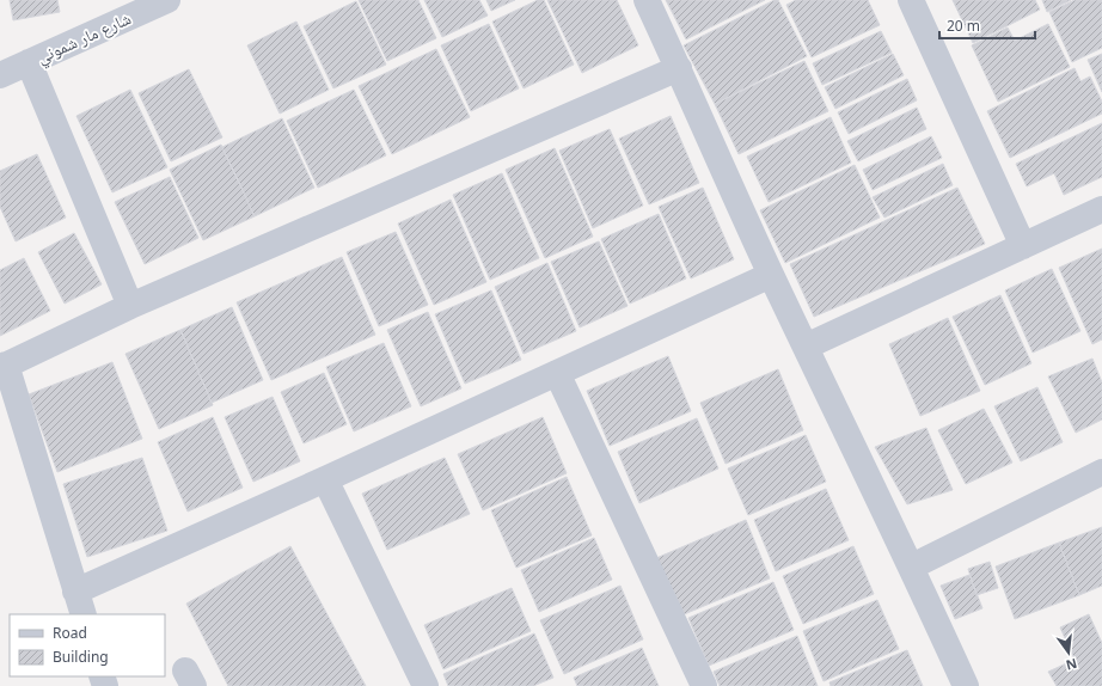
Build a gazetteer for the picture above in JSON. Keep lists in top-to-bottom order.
{
  "streets": {
    "street": ["شارع مار شموني"]
  },
  "legend": ["Road", "Building"],
  "scale_bar": "20 m",
  "north": "bottom"
}
